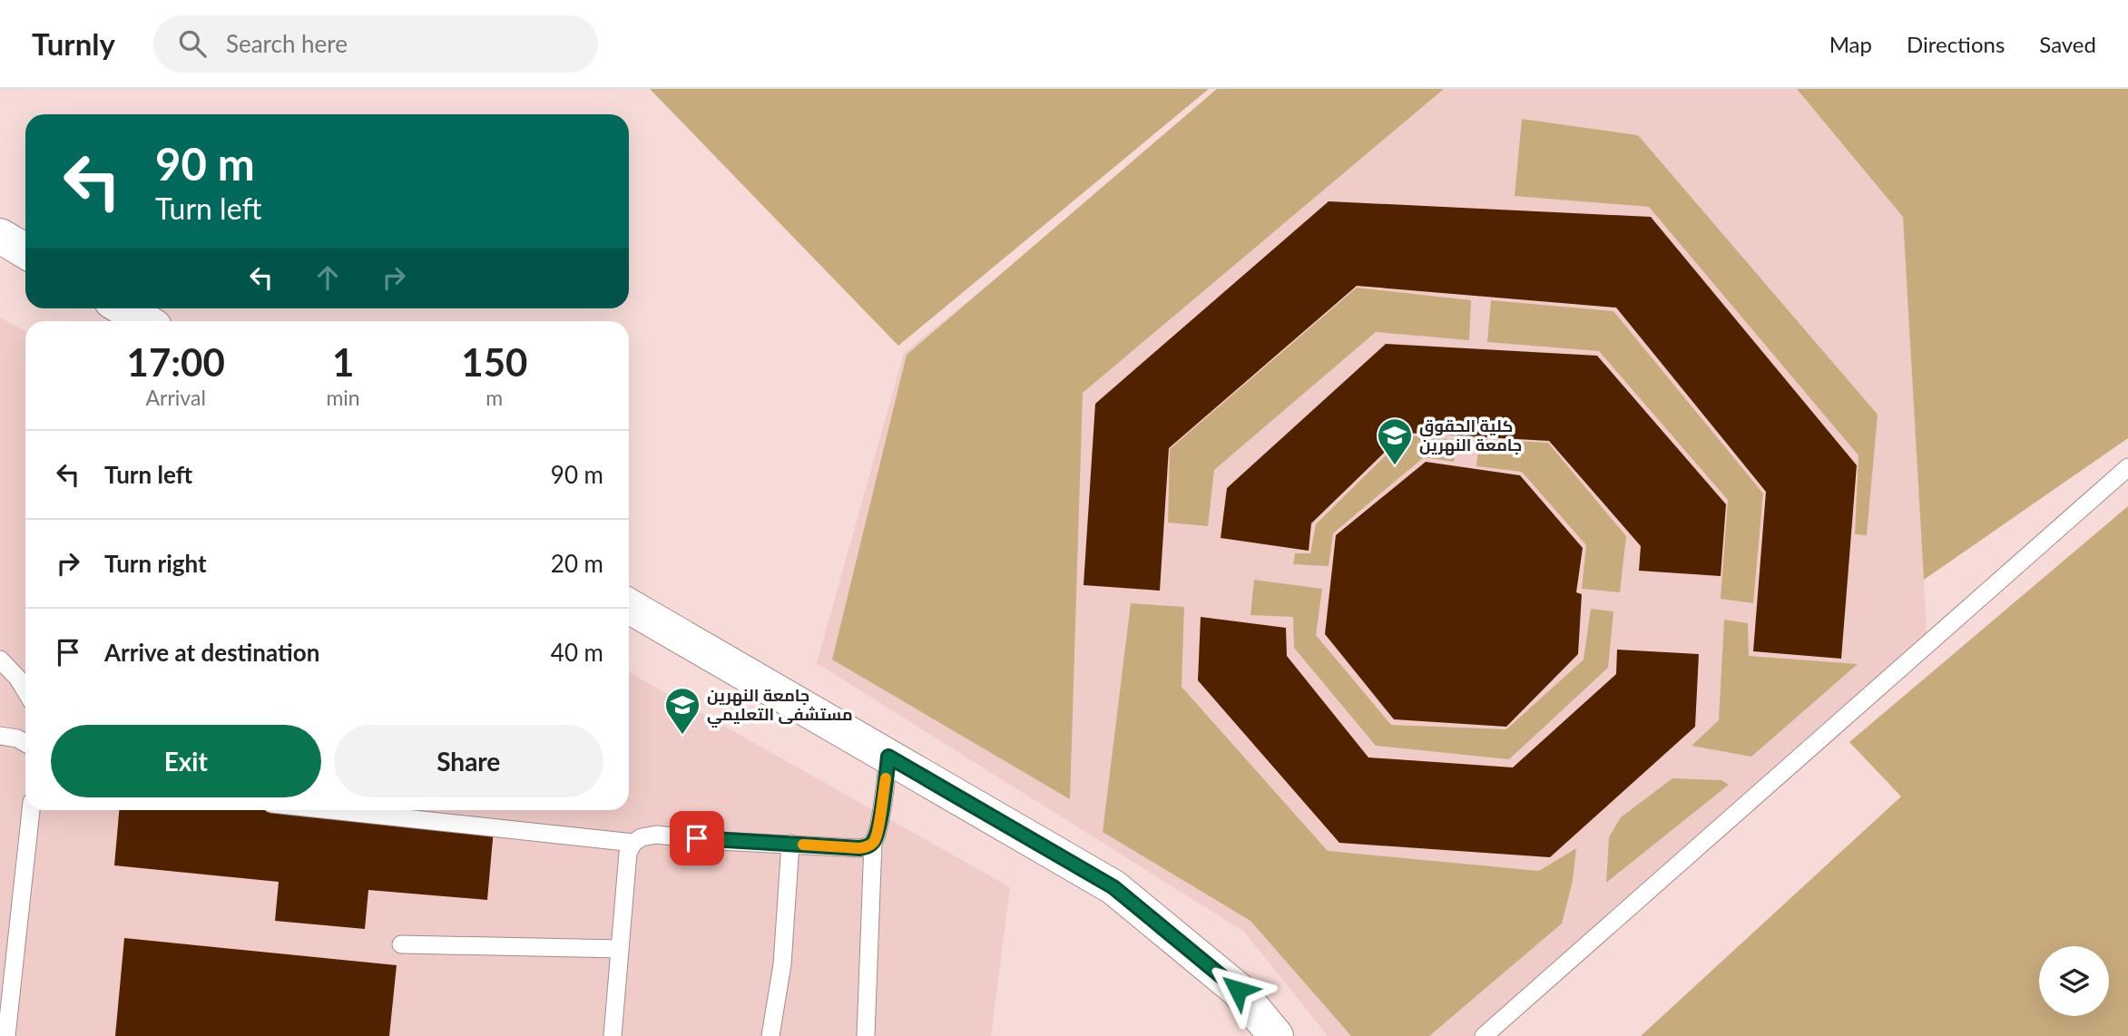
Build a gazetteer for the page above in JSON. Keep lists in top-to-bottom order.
{
  "places": {
    "school or university": ["كلية الحقوق جامعة النهرين", "جامعة النهرين مستشفى التعليمي"]
  },
  "page": {
    "header": "Turnly",
    "search": "Search here",
    "nav": ["Map", "Directions", "Saved"],
    "turn": ["90 m", "Turn left"],
    "eta": [
      "17:00",
      "Arrival",
      "1",
      "min",
      "150",
      "m"
    ],
    "list": [
      {
        "name": "Turn left",
        "value": "90 m"
      },
      {
        "name": "Turn right",
        "value": "20 m"
      },
      {
        "name": "Arrive at destination",
        "value": "40 m"
      }
    ],
    "buttons": ["Exit", "Share"]
  }
}
